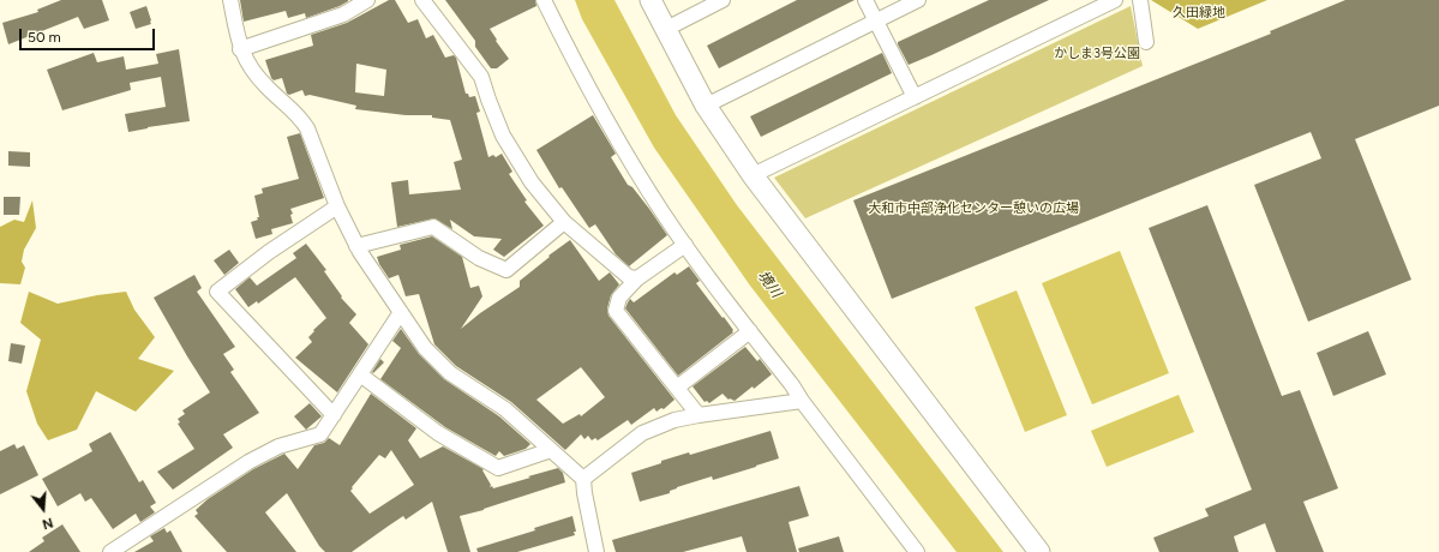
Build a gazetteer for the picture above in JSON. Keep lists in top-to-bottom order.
{
  "water": ["境川"],
  "parks": ["久田緑地", "かしま3号公園", "大和市中部浄化センター憩いの広場"],
  "scale_bar": "50 m",
  "north": "bottom"
}
